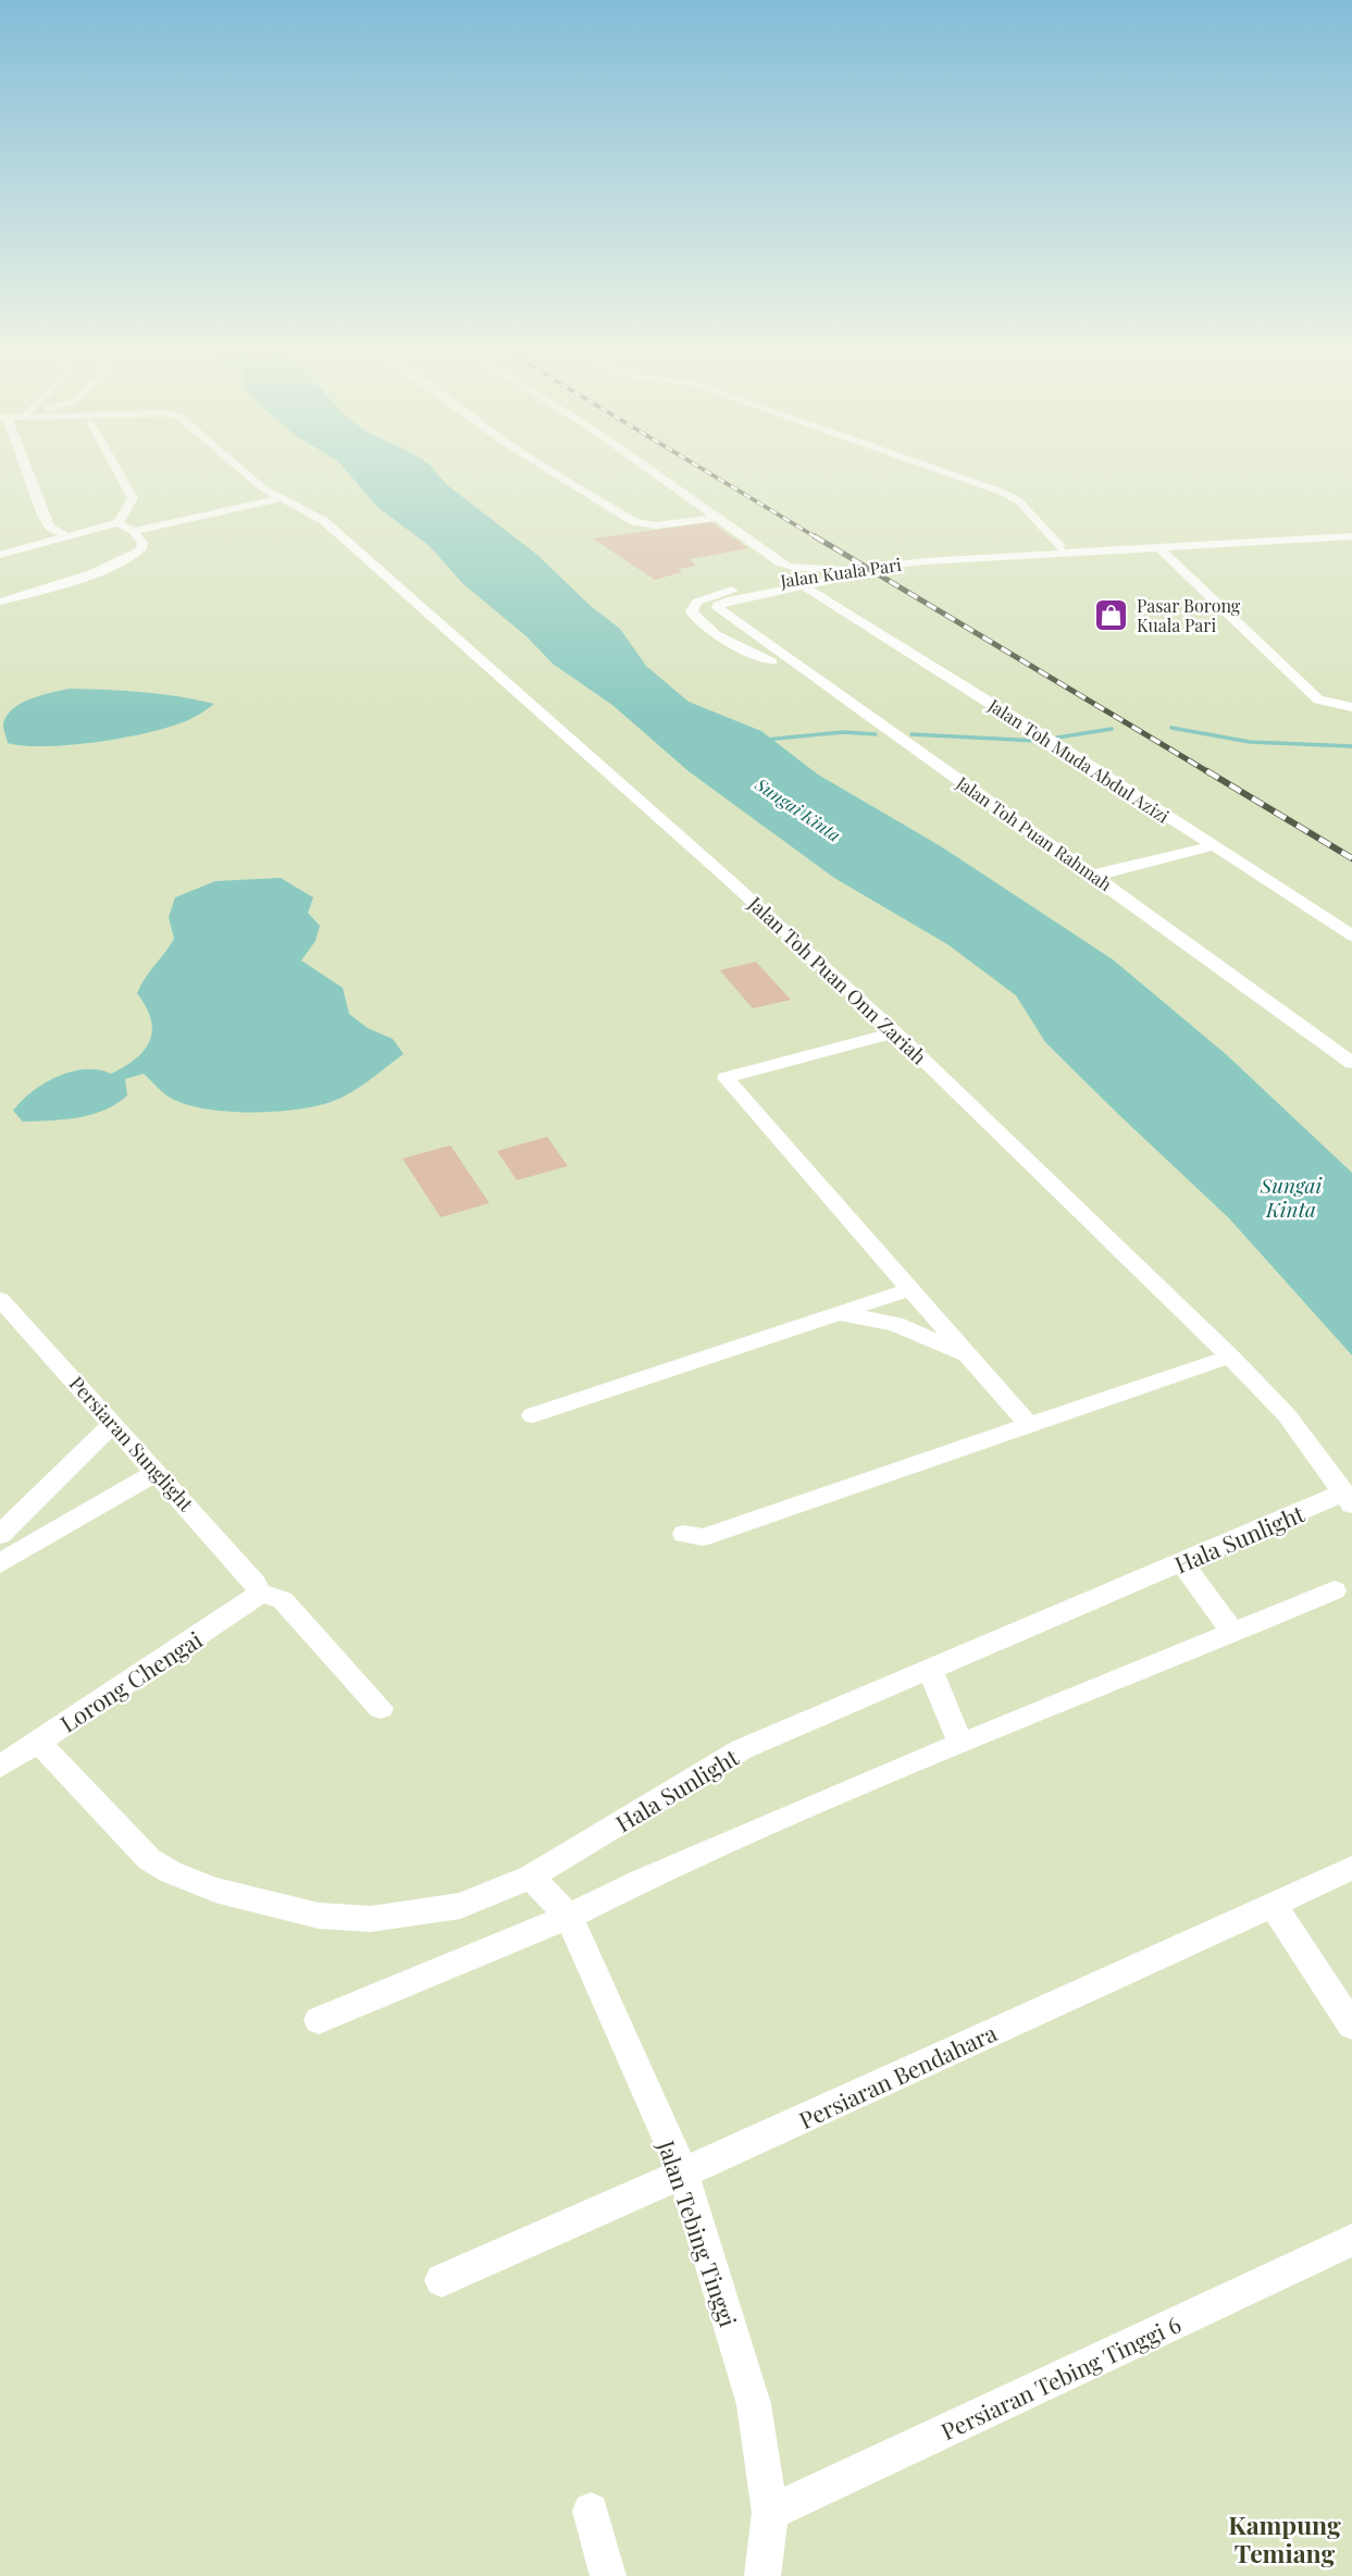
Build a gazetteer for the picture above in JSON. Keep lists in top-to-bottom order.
{
  "streets": {
    "street": [
      "Jalan Kuala Pari",
      "Jalan Toh Muda Abdul Azizi",
      "Jalan Toh Puan Rahmah",
      "Jalan Toh Puan Onn Zariah",
      "Persiaran Sunglight",
      "Hala Sunlight",
      "Lorong Chengai",
      "Persiaran Bendahara",
      "Jalan Tebing Tinggi",
      "Persiaran Tebing Tinggi 6"
    ]
  },
  "crossings": [
    ["Jalan Toh Muda Abdul Azizi", "Jalan Toh Puan Rahmah"],
    ["Jalan Toh Puan Onn Zariah", "Hala Sunlight"],
    ["Persiaran Sunglight", "Lorong Chengai"],
    ["Hala Sunlight", "Lorong Chengai"],
    ["Hala Sunlight", "Jalan Tebing Tinggi"],
    ["Persiaran Bendahara", "Jalan Tebing Tinggi"],
    ["Jalan Tebing Tinggi", "Persiaran Tebing Tinggi 6"]
  ],
  "districts": ["Kampung Temiang"],
  "water": ["Sungai Kinta"],
  "places": {
    "shop": ["Pasar Borong Kuala Pari"]
  }
}
